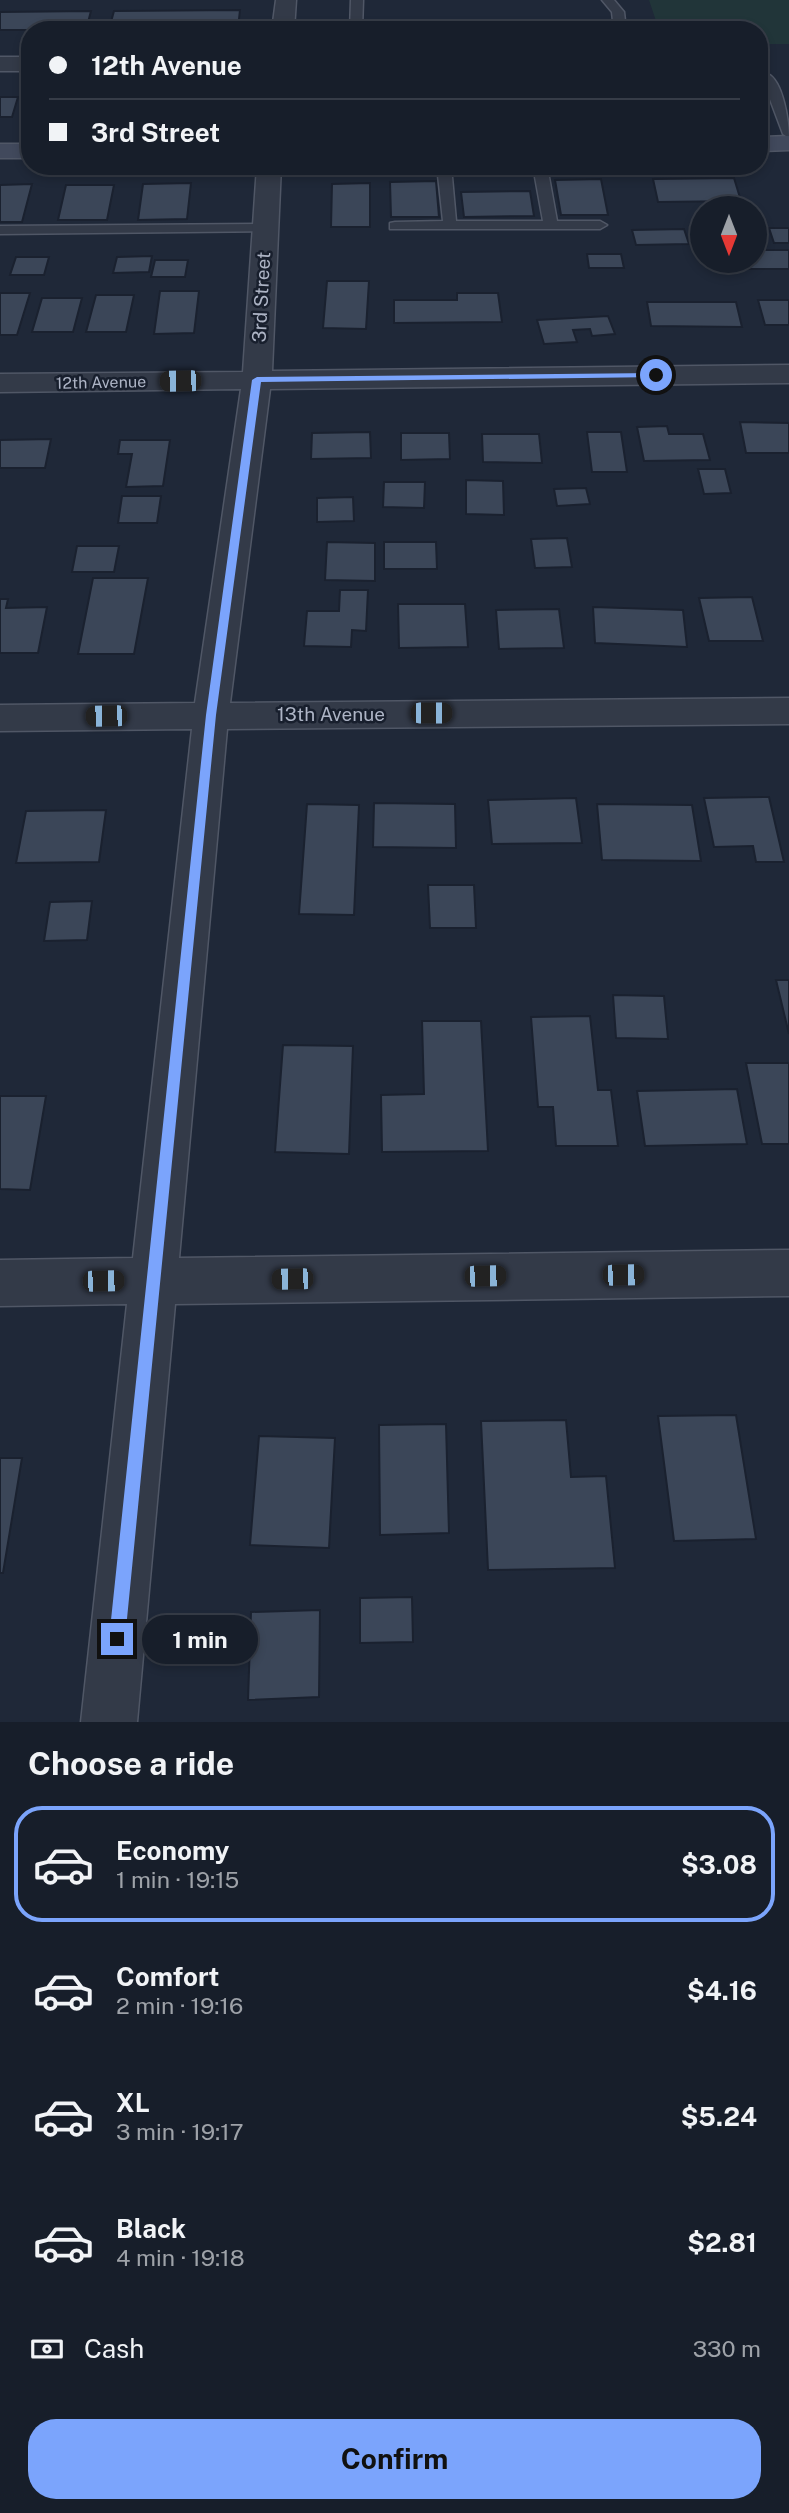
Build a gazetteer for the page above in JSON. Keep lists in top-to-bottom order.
{
  "streets": {
    "street": ["3rd Street", "12th Avenue", "13th Avenue"]
  },
  "crossings": [
    ["3rd Street", "12th Avenue"],
    ["3rd Street", "13th Avenue"]
  ],
  "north": "bottom",
  "page": {
    "banner": ["12th Avenue", "3rd Street"],
    "bubble": "1 min",
    "heading": "Choose a ride",
    "list": [
      {
        "name": "Economy",
        "note": "1 min · 19:15",
        "value": "$3.08"
      },
      {
        "name": "Comfort",
        "note": "2 min · 19:16",
        "value": "$4.16"
      },
      {
        "name": "XL",
        "note": "3 min · 19:17",
        "value": "$5.24"
      },
      {
        "name": "Black",
        "note": "4 min · 19:18",
        "value": "$2.81"
      }
    ],
    "pay": ["Cash", "330 m"],
    "buttons": "Confirm"
  }
}
